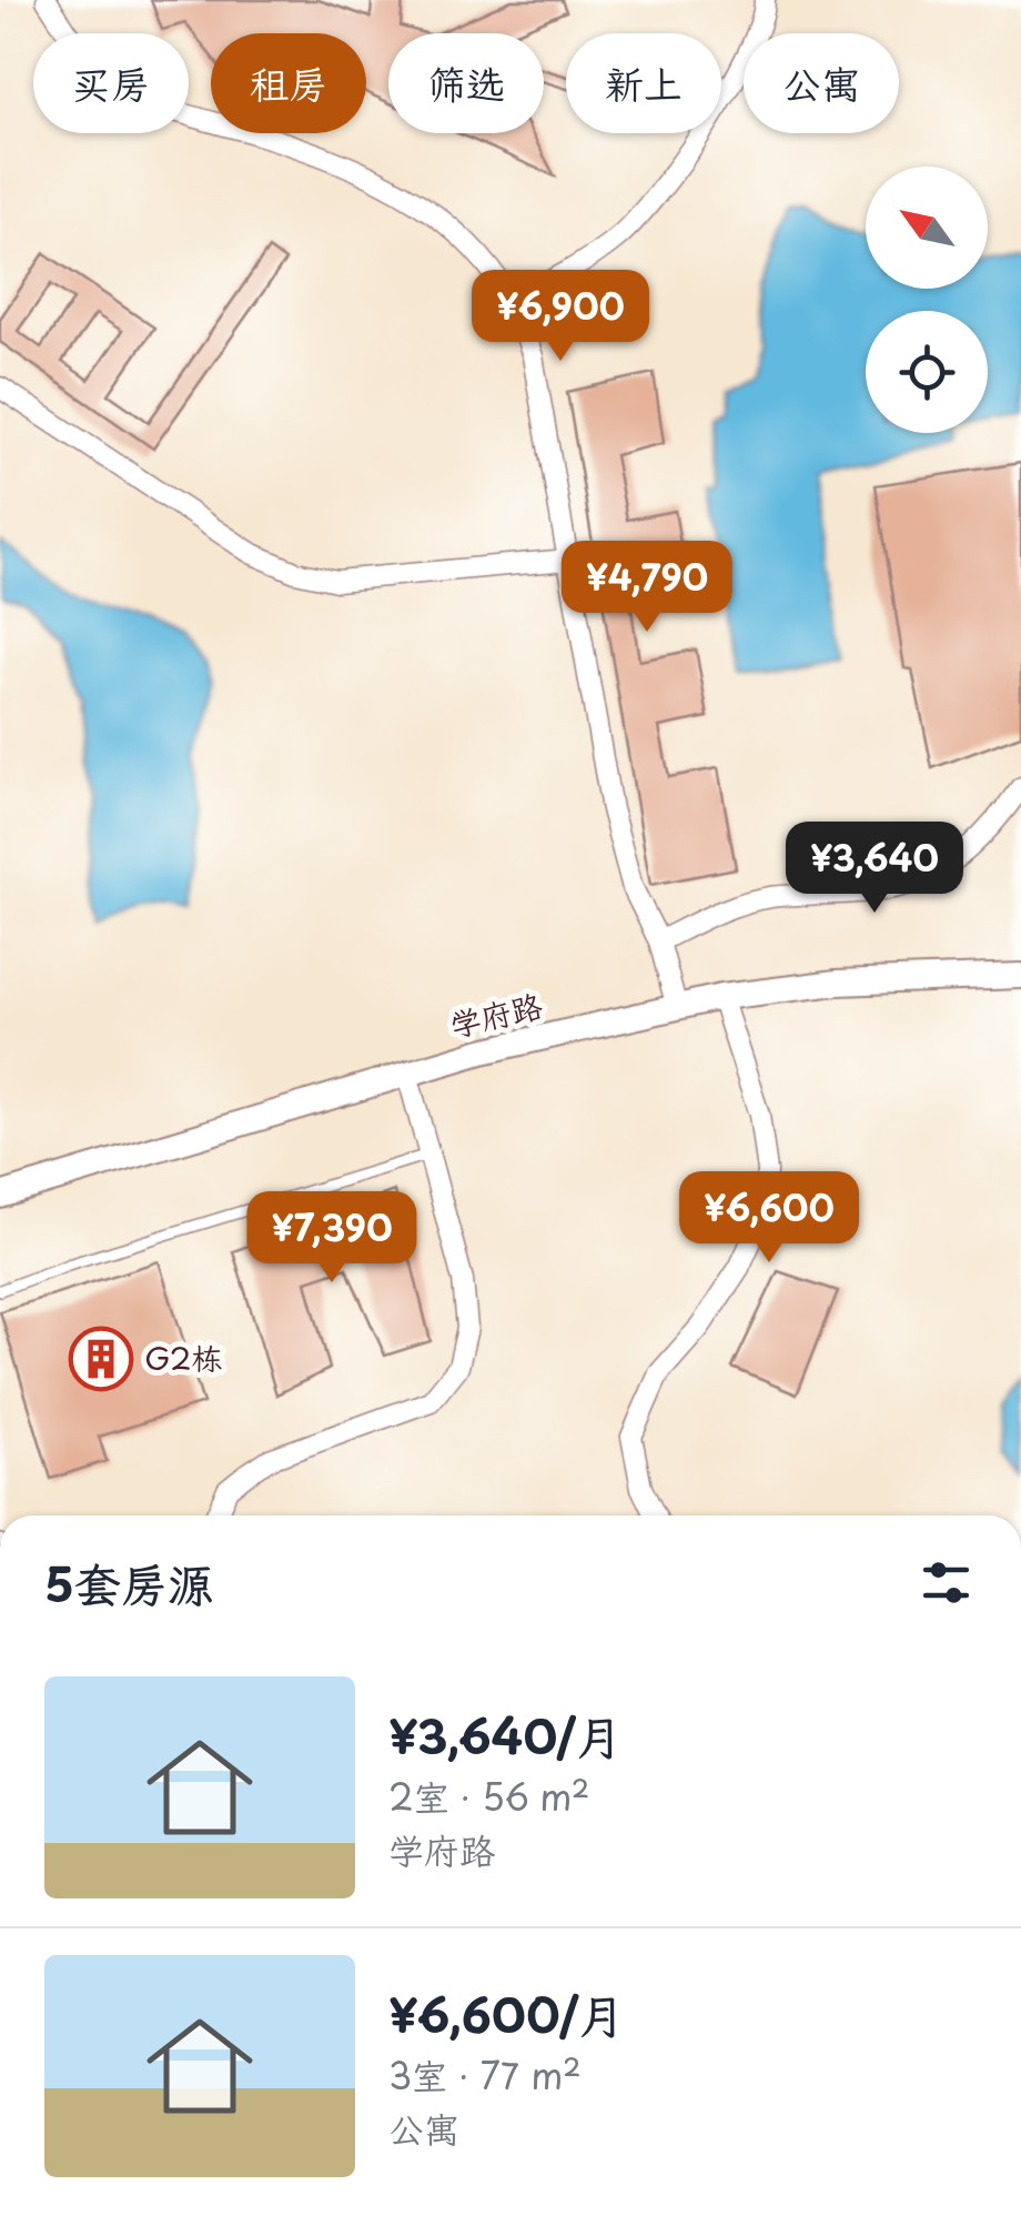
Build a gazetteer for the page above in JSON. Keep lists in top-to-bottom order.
{
  "streets": {
    "street": ["学府路"]
  },
  "places": {
    "building": ["G2栋"]
  },
  "north": "top left",
  "page": {
    "chip": [
      "买房",
      "租房",
      "筛选",
      "新上",
      "公寓"
    ],
    "price": [
      "¥6,900",
      "¥4,790",
      "¥3,640",
      "¥6,600",
      "¥7,390"
    ],
    "heading": "5套房源",
    "list": [
      {
        "name": "¥3,640/月",
        "note": "2室 · 56 m² · 学府路"
      },
      {
        "name": "¥6,600/月",
        "note": "3室 · 77 m² · 公寓"
      }
    ]
  }
}
